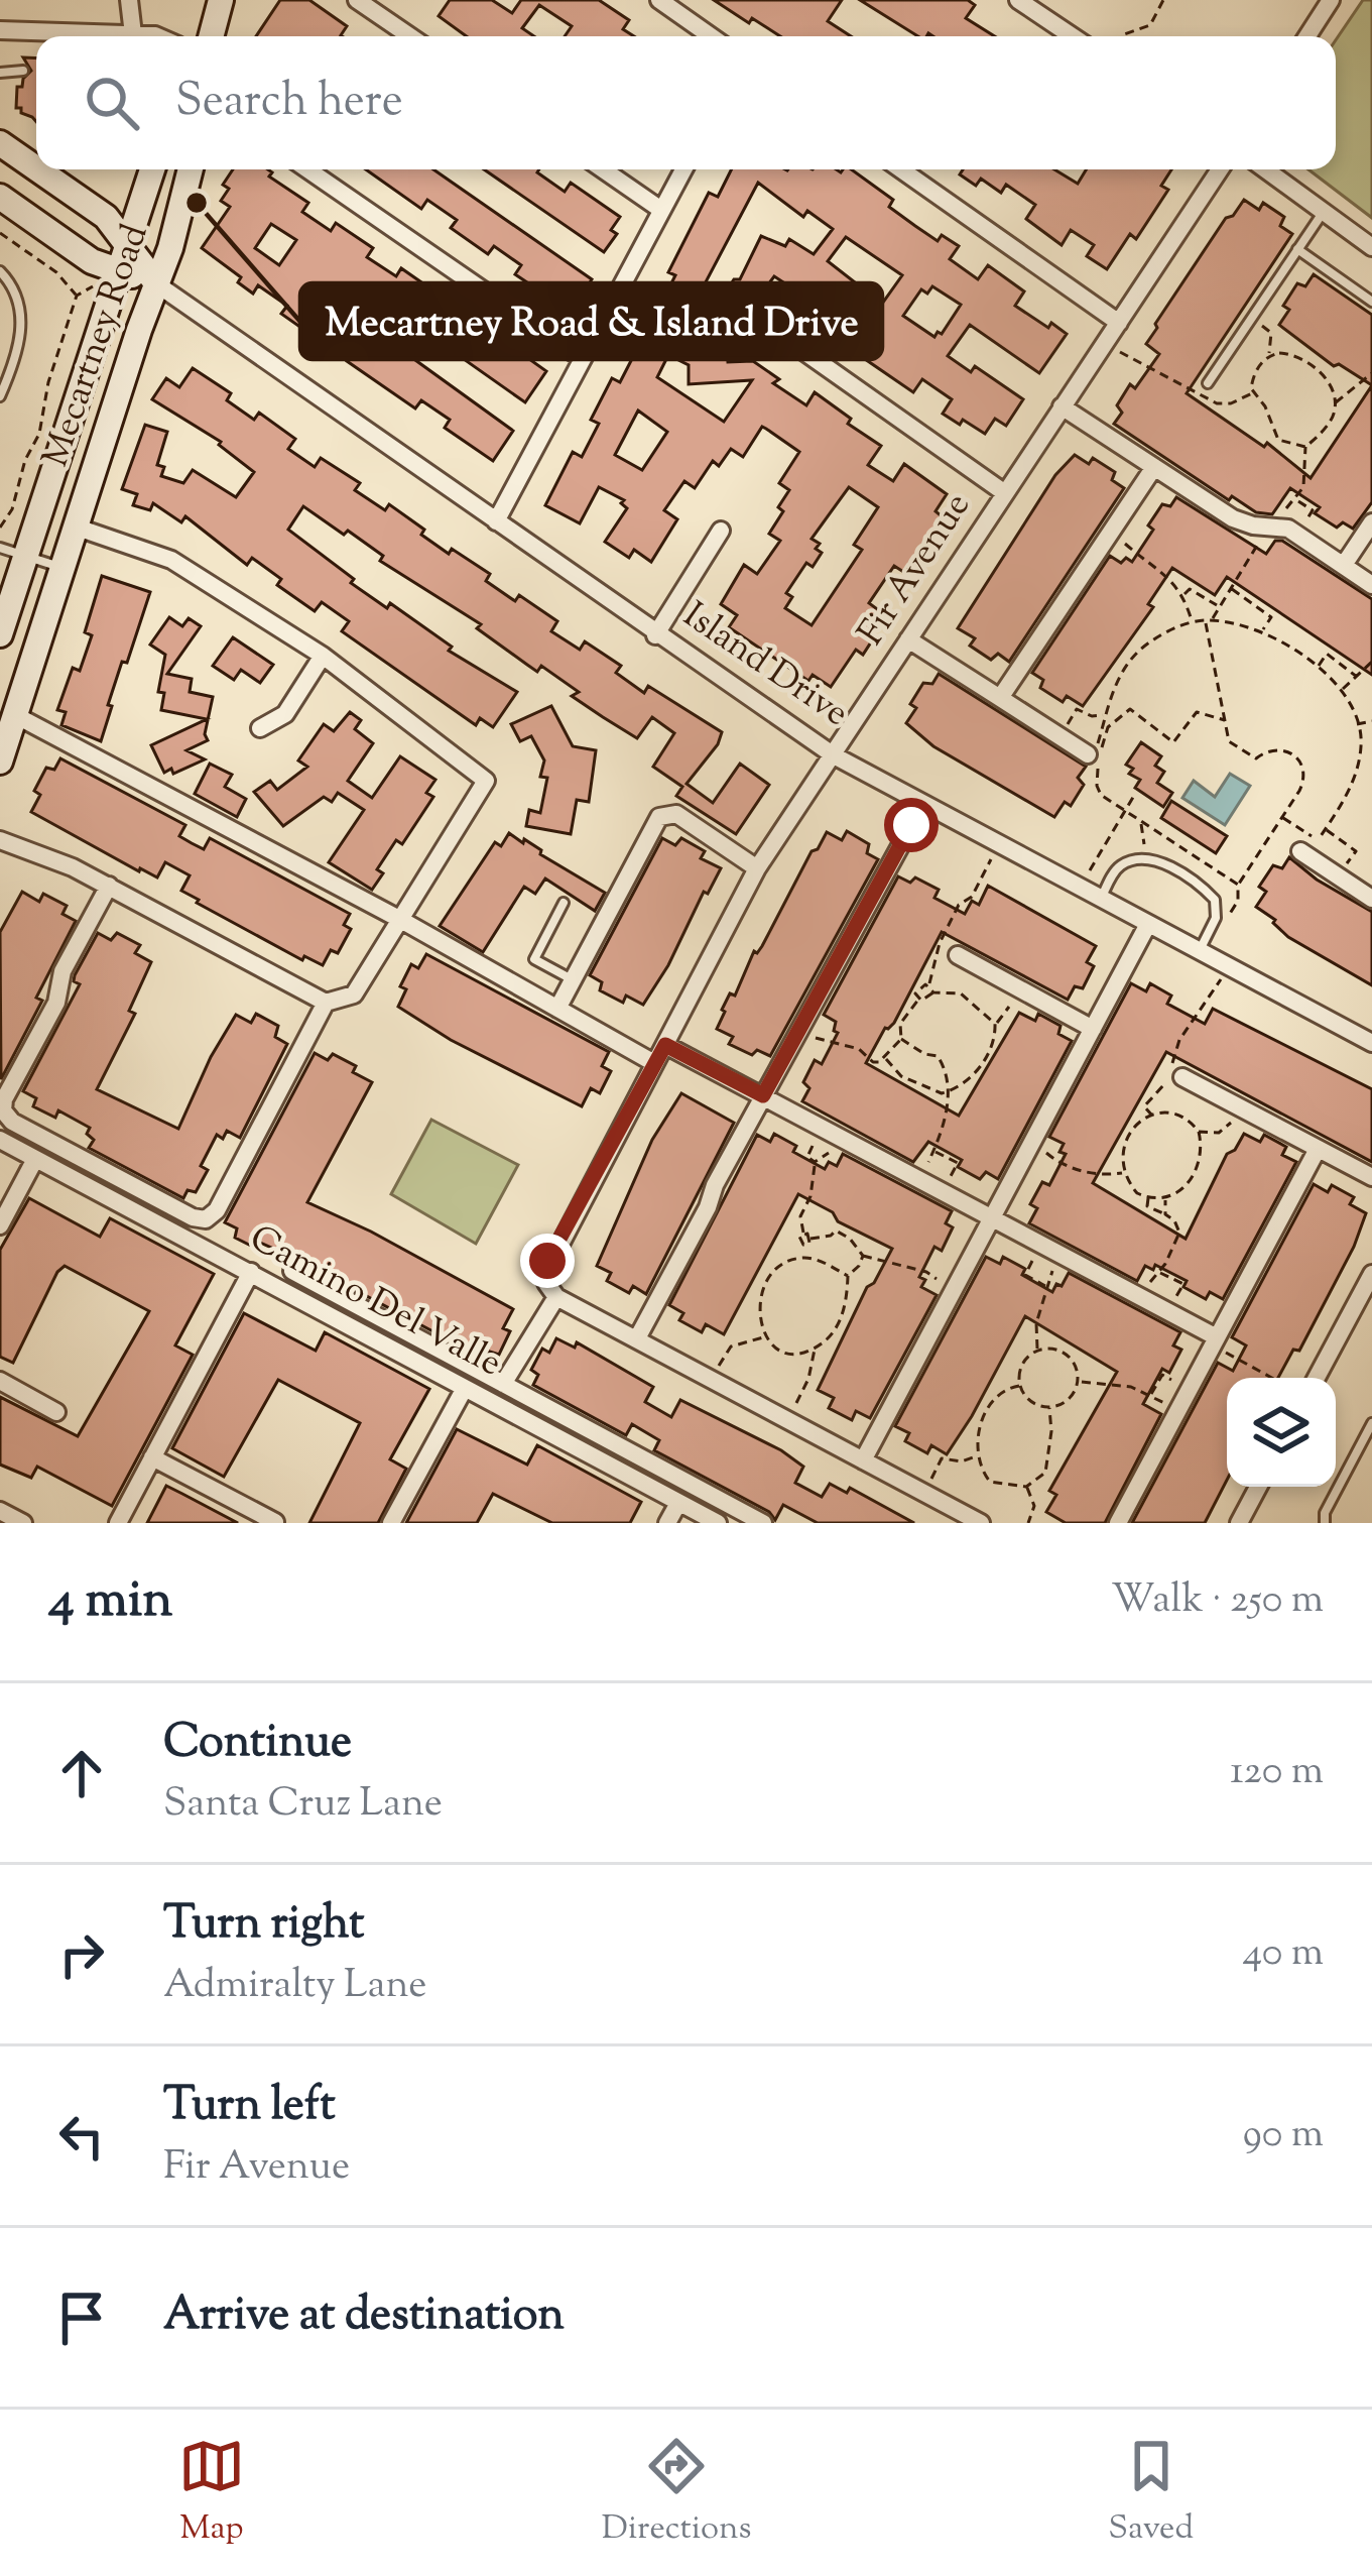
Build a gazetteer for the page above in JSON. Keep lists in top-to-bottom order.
{
  "streets": {
    "main road": ["Mecartney Road", "Island Drive"],
    "street": ["Fir Avenue", "Camino Del Valle"]
  },
  "crossings": [
    ["Mecartney Road", "Island Drive"],
    ["Fir Avenue", "Island Drive"]
  ],
  "places": ["Mecartney Road & Island Drive"],
  "page": {
    "search": "Search here",
    "heading": ["4 min", "Walk · 250 m"],
    "list": [
      ["Continue", "Santa Cruz Lane", "120 m"],
      ["Turn right", "Admiralty Lane", "40 m"],
      ["Turn left", "Fir Avenue", "90 m"],
      "Arrive at destination"
    ],
    "nav": ["Map", "Directions", "Saved"]
  }
}
